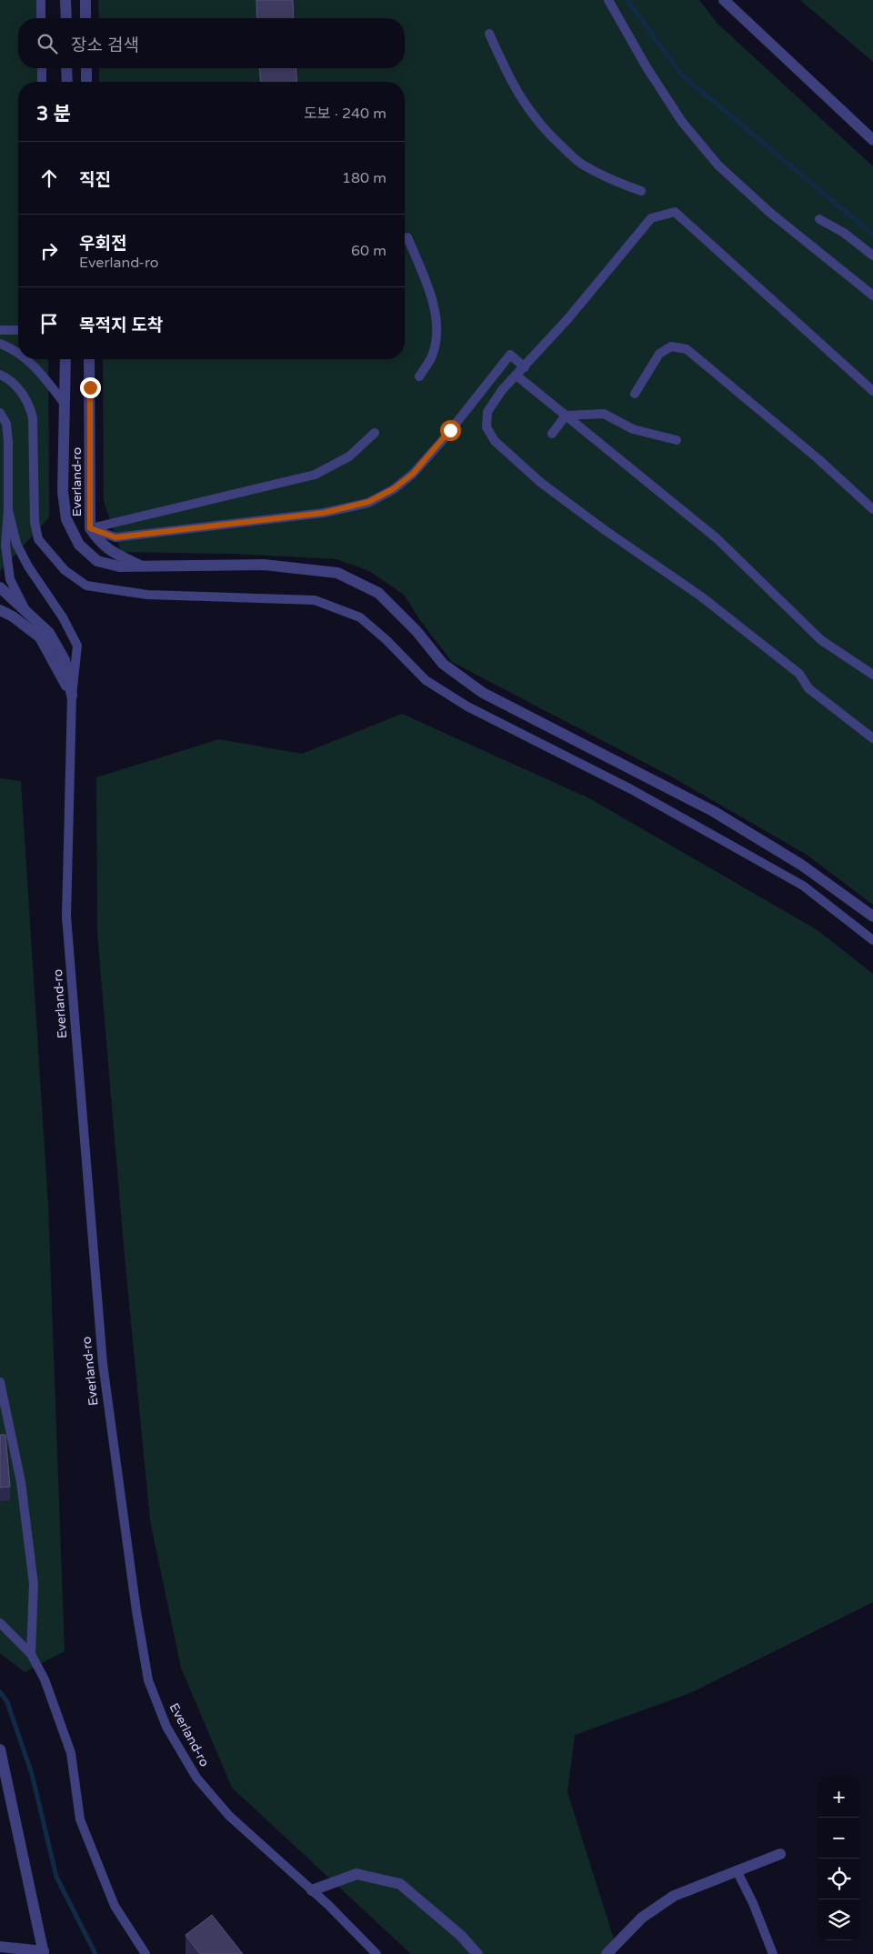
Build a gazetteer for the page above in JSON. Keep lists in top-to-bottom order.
{
  "streets": {
    "street": ["Everland-ro"]
  },
  "page": {
    "search": "장소 검색",
    "heading": ["3 분", "도보 · 240 m"],
    "list": [
      ["직진", "180 m"],
      ["우회전", "Everland-ro", "60 m"],
      "목적지 도착"
    ],
    "map_buttons": ["+", "−"]
  }
}
